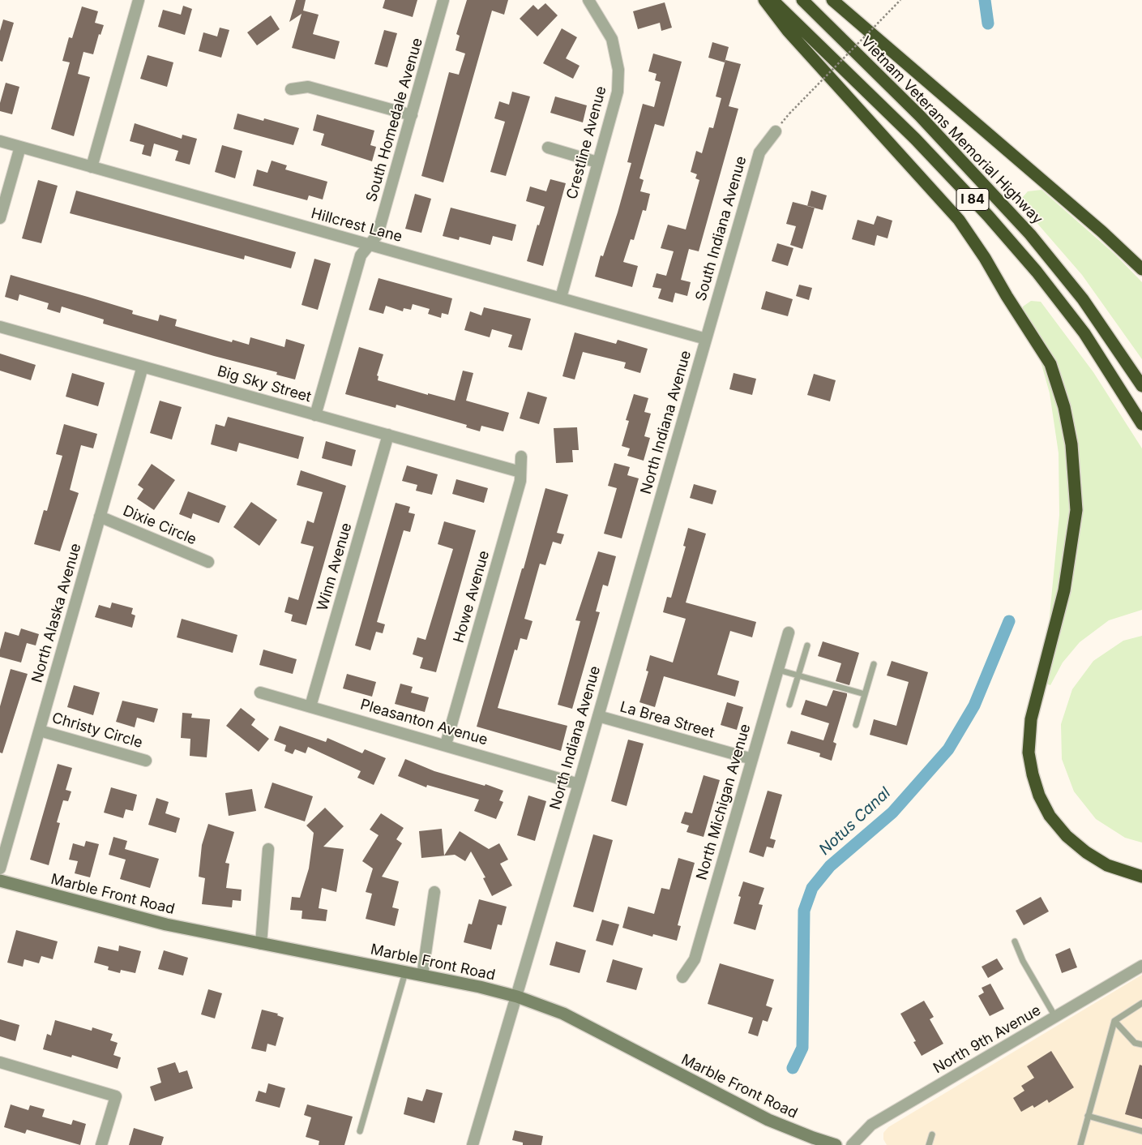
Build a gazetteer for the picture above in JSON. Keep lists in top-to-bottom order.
{
  "streets": {
    "highway": ["Vietnam Veterans Memorial Highway", "I 84"],
    "street": [
      "South Homedale Avenue",
      "Crestline Avenue",
      "Hillcrest Lane",
      "South Indiana Avenue",
      "Big Sky Street",
      "North Indiana Avenue",
      "Dixie Circle",
      "Winn Avenue",
      "Howe Avenue",
      "North Alaska Avenue",
      "La Brea Street",
      "Pleasanton Avenue",
      "Christy Circle",
      "North Michigan Avenue",
      "Marble Front Road",
      "North 9th Avenue"
    ]
  },
  "crossings": [
    ["South Homedale Avenue", "Hillcrest Lane"],
    ["South Homedale Avenue", "Big Sky Street"],
    ["Crestline Avenue", "Hillcrest Lane"],
    ["Hillcrest Lane", "South Indiana Avenue"],
    ["Hillcrest Lane", "North Indiana Avenue"],
    ["South Indiana Avenue", "North Indiana Avenue"],
    ["Big Sky Street", "Winn Avenue"],
    ["Big Sky Street", "Howe Avenue"],
    ["Big Sky Street", "North Alaska Avenue"],
    ["North Indiana Avenue", "La Brea Street"],
    ["North Indiana Avenue", "Pleasanton Avenue"],
    ["North Indiana Avenue", "Marble Front Road"],
    ["Dixie Circle", "North Alaska Avenue"],
    ["Winn Avenue", "Pleasanton Avenue"],
    ["Howe Avenue", "Pleasanton Avenue"],
    ["North Alaska Avenue", "Christy Circle"],
    ["La Brea Street", "North Michigan Avenue"]
  ],
  "water": ["Notus Canal"]
}
